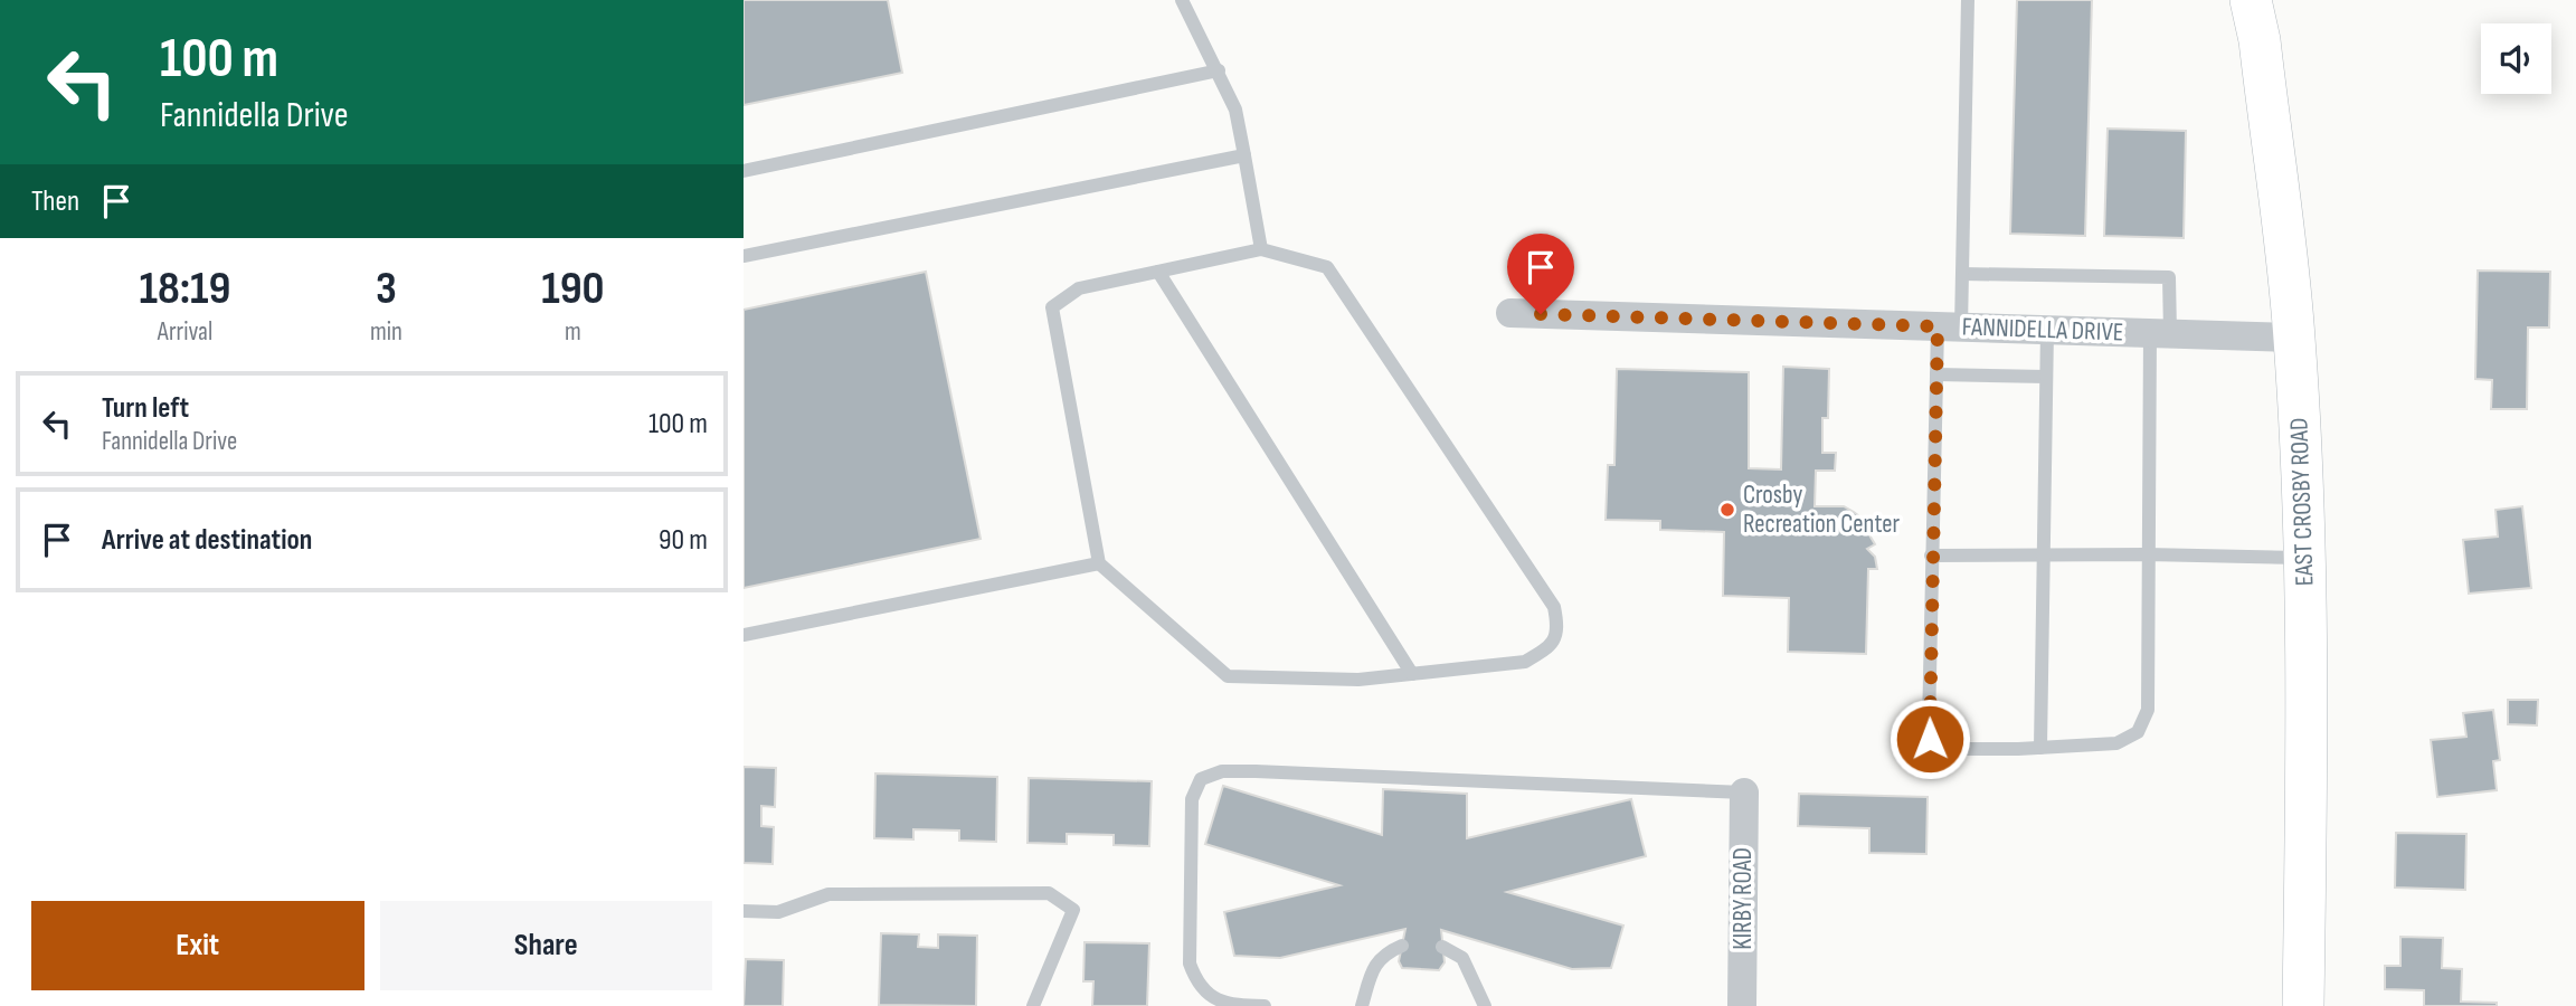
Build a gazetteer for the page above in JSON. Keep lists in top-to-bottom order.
{
  "streets": {
    "street": ["FANNIDELLA DRIVE", "EAST CROSBY ROAD", "KIRBY ROAD"]
  },
  "crossings": [
    ["FANNIDELLA DRIVE", "EAST CROSBY ROAD"]
  ],
  "places": ["Crosby Recreation Center"],
  "page": {
    "turn": ["100 m", "Fannidella Drive"],
    "then": "Then",
    "eta": [
      "18:19",
      "Arrival",
      "3",
      "min",
      "190",
      "m"
    ],
    "list": [
      {
        "name": "Turn left",
        "note": "Fannidella Drive",
        "value": "100 m"
      },
      {
        "name": "Arrive at destination",
        "value": "90 m"
      }
    ],
    "buttons": ["Exit", "Share"]
  }
}
